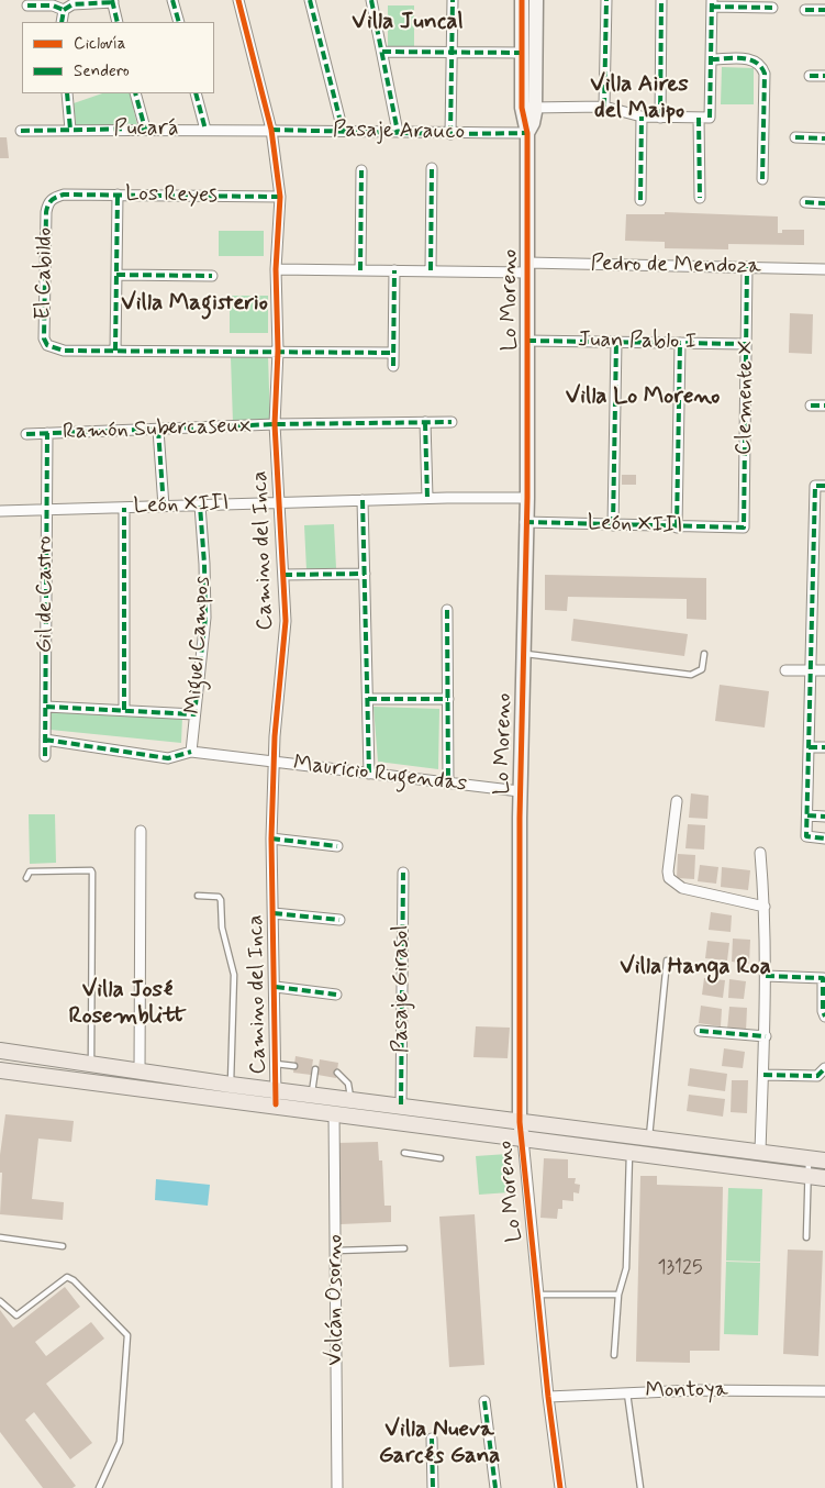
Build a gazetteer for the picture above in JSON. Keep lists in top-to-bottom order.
{
  "streets": {
    "street": [
      "Pucará",
      "Pasaje Arauco",
      "Los Reyes",
      "Pedro de Mendoza",
      "El Cabildo",
      "Lo Moreno",
      "Juan Pablo I",
      "Clemente X",
      "Ramón Subercaseux",
      "León XIII",
      "Camino del Inca",
      "Gil de Castro",
      "Miguel Campos",
      "Mauricio Rugendas",
      "Pasaje Girasol",
      "Volcán Osorno",
      "Montoya"
    ]
  },
  "crossings": [
    ["Pucará", "Pasaje Arauco"],
    ["Pucará", "Camino del Inca"],
    ["Pasaje Arauco", "Lo Moreno"],
    ["Pasaje Arauco", "Camino del Inca"],
    ["Los Reyes", "El Cabildo"],
    ["Los Reyes", "Camino del Inca"],
    ["Pedro de Mendoza", "Lo Moreno"],
    ["Pedro de Mendoza", "Clemente X"],
    ["Pedro de Mendoza", "Camino del Inca"],
    ["Lo Moreno", "Juan Pablo I"],
    ["Lo Moreno", "León XIII"],
    ["Lo Moreno", "Mauricio Rugendas"],
    ["Lo Moreno", "Montoya"],
    ["Juan Pablo I", "Clemente X"],
    ["Clemente X", "León XIII"],
    ["Ramón Subercaseux", "Camino del Inca"],
    ["Ramón Subercaseux", "Gil de Castro"],
    ["León XIII", "Camino del Inca"],
    ["León XIII", "Gil de Castro"],
    ["León XIII", "Miguel Campos"],
    ["Camino del Inca", "Mauricio Rugendas"],
    ["Gil de Castro", "Mauricio Rugendas"],
    ["Miguel Campos", "Mauricio Rugendas"]
  ],
  "districts": [
    "Villa Juncal",
    "Villa Aires del Maipo",
    "Villa Magisterio",
    "Villa Lo Moreno",
    "Villa Hanga Roa",
    "Villa José Rosemblitt",
    "Villa Nueva Garcés Gana"
  ],
  "house_numbers": ["13125"],
  "legend": ["Ciclovía", "Sendero"]
}
